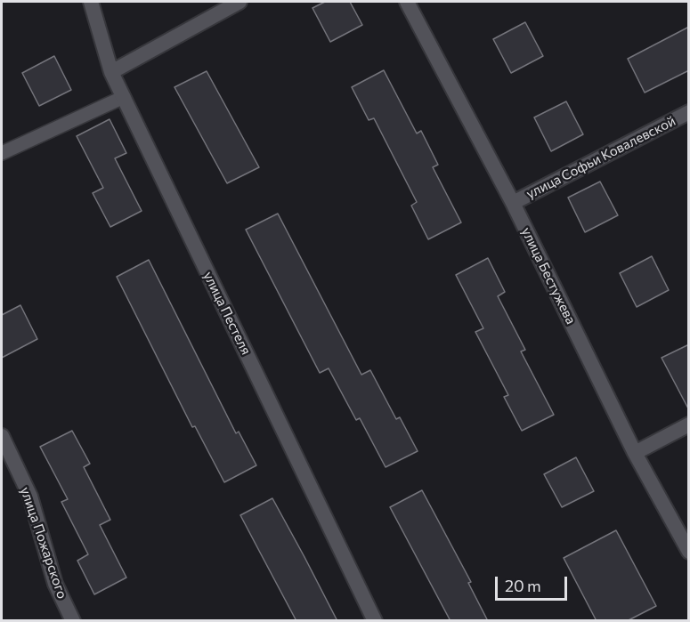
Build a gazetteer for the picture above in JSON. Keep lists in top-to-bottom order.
{
  "streets": {
    "street": [
      "улица Софьи Ковалевской",
      "улица Бестужева",
      "улица Пестеля",
      "улица Пожарского"
    ]
  },
  "crossings": [
    ["улица Софьи Ковалевской", "улица Бестужева"]
  ],
  "scale_bar": "20 m"
}
